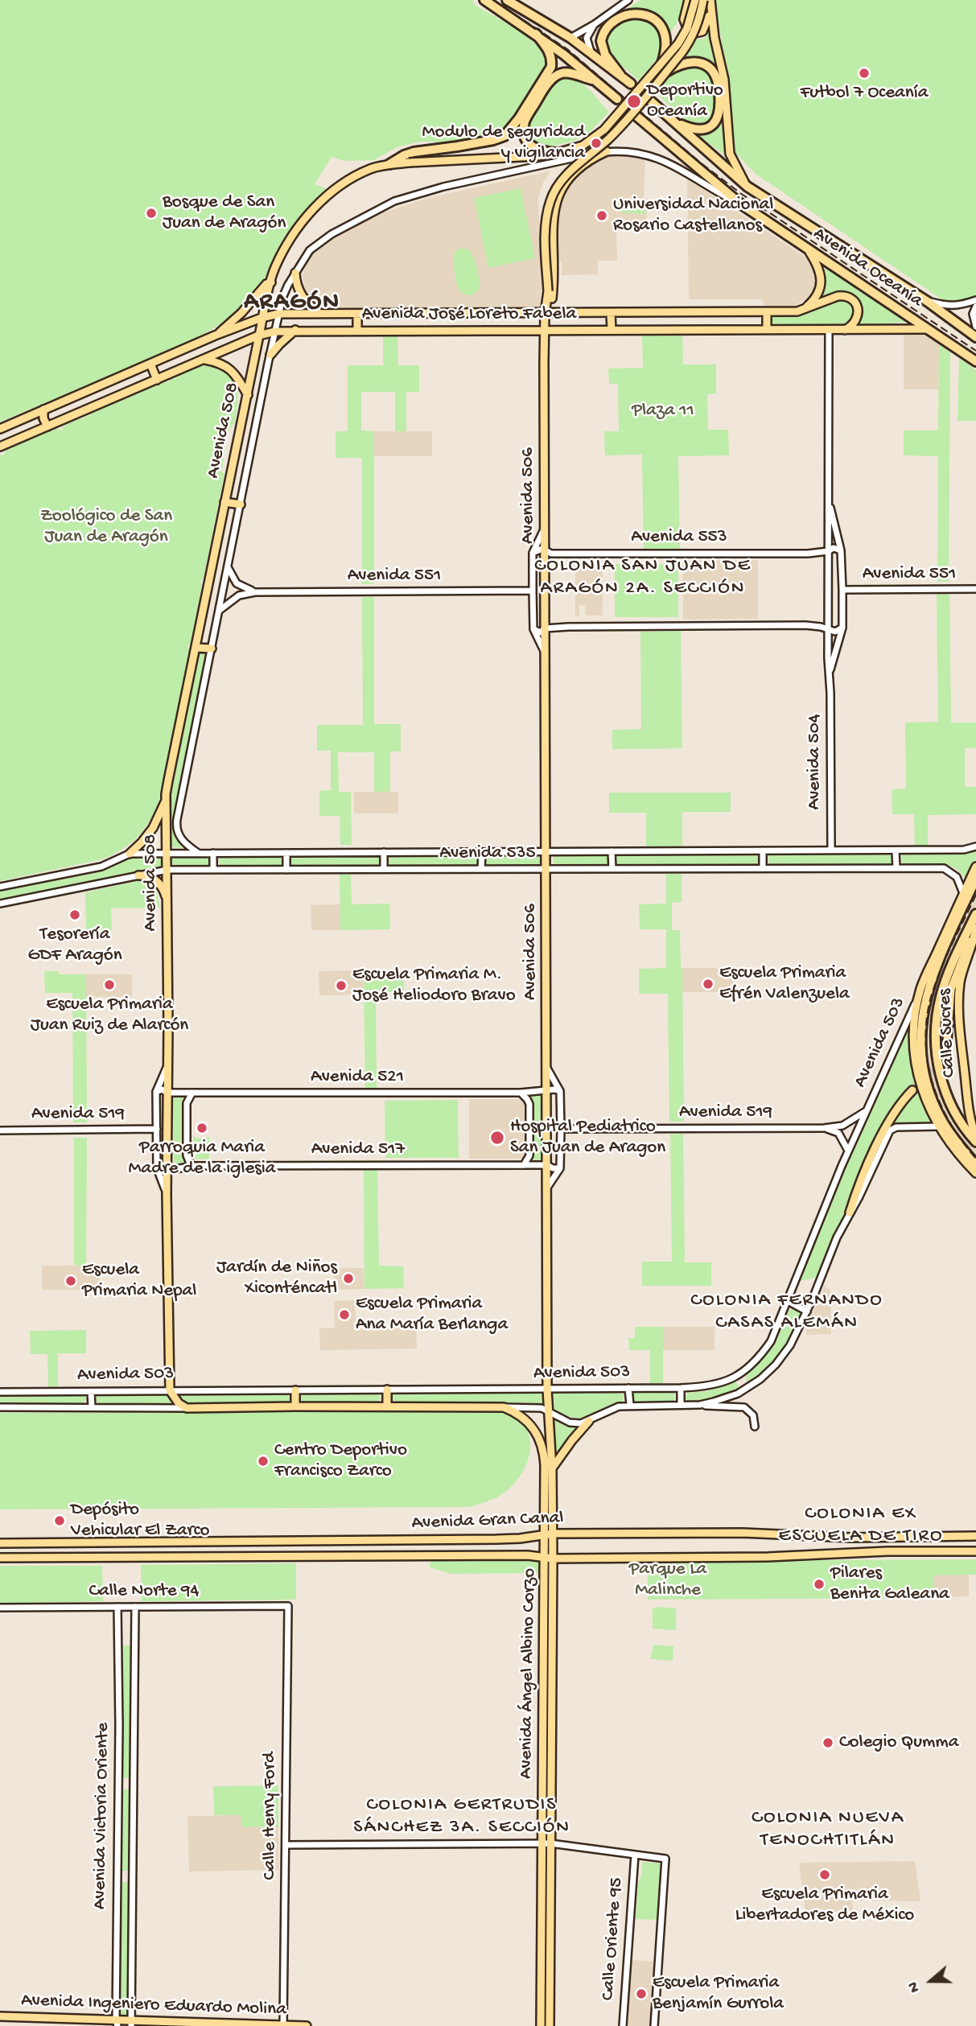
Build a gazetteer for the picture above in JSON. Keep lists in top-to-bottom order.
{
  "streets": {
    "highway": ["Avenida Oceanía"],
    "main road": [
      "Avenida José Loreto Fabela",
      "Avenida 508",
      "Avenida 506",
      "Calle Sucres",
      "Avenida 503",
      "Avenida Gran Canal",
      "Avenida Ángel Albino Corzo",
      "Avenida Ingeniero Eduardo Molina"
    ],
    "street": [
      "Avenida 553",
      "Avenida 551",
      "Avenida 504",
      "Avenida 535",
      "Avenida 521",
      "Avenida 519",
      "Avenida 517",
      "Calle Norte 94",
      "Avenida Victoria Oriente",
      "Calle Henry Ford",
      "Calle Oriente 95"
    ]
  },
  "crossings": [
    ["Avenida Oceanía", "Avenida José Loreto Fabela"],
    ["Avenida Oceanía", "Avenida 508"],
    ["Avenida José Loreto Fabela", "Avenida 508"],
    ["Avenida José Loreto Fabela", "Avenida 506"],
    ["Avenida José Loreto Fabela", "Avenida 504"],
    ["Avenida 508", "Avenida 506"],
    ["Avenida 508", "Avenida 551"],
    ["Avenida 508", "Avenida 535"],
    ["Avenida 508", "Avenida 503"],
    ["Avenida 508", "Avenida 521"],
    ["Avenida 508", "Avenida 519"],
    ["Avenida 508", "Avenida 517"],
    ["Avenida 506", "Avenida 553"],
    ["Avenida 506", "Avenida 535"],
    ["Avenida 506", "Avenida 503"],
    ["Avenida 506", "Avenida 521"],
    ["Avenida 506", "Avenida 519"],
    ["Avenida 506", "Avenida 517"],
    ["Avenida 506", "Avenida Ángel Albino Corzo"],
    ["Avenida 553", "Avenida 504"],
    ["Avenida 551", "Avenida 504"],
    ["Avenida 504", "Avenida 535"],
    ["Avenida 503", "Avenida 519"],
    ["Avenida 503", "Avenida Ángel Albino Corzo"],
    ["Avenida Gran Canal", "Avenida Ángel Albino Corzo"],
    ["Calle Norte 94", "Avenida Victoria Oriente"],
    ["Calle Norte 94", "Calle Henry Ford"],
    ["Avenida Victoria Oriente", "Avenida Ingeniero Eduardo Molina"],
    ["Calle Henry Ford", "Avenida Ingeniero Eduardo Molina"]
  ],
  "districts": [
    "ARAGÓN",
    "COLONIA SAN JUAN DE ARAGÓN 2A. SECCIÓN",
    "COLONIA FERNANDO CASAS ALEMÁN",
    "COLONIA EX ESCUELA DE TIRO",
    "COLONIA GERTRUDIS SÁNCHEZ 3A. SECCIÓN",
    "COLONIA NUEVA TENOCHTITLÁN"
  ],
  "parks": ["Plaza 11", "Zoológico de San Juan de Aragón", "Parque La Malinche"],
  "places": [
    "Futbol 7 Oceanía",
    "Deportivo Oceanía",
    "Modulo de seguridad y vigilancia",
    "Bosque de San Juan de Aragón",
    "Universidad Nacional Rosario Castellanos",
    "Tesorería GDF Aragón",
    "Escuela Primaria Efrén Valenzuela",
    "Escuela Primaria Juan Ruiz de Alarcón",
    "Escuela Primaria M. José Heliodoro Bravo",
    "Parroquia Maria Madre de la iglesia",
    "Hospital Pediatrico San Juan de Aragon",
    "Jardín de Niños Xiconténcatl",
    "Escuela Primaria Nepal",
    "Escuela Primaria Ana María Berlanga",
    "Centro Deportivo Francisco Zarco",
    "Depósito Vehicular El Zarco",
    "Pilares Benita Galeana",
    "Colegio Qumma",
    "Escuela Primaria Libertadores de México",
    "Escuela Primaria Benjamín Gurrola"
  ],
  "north": "left"
}
